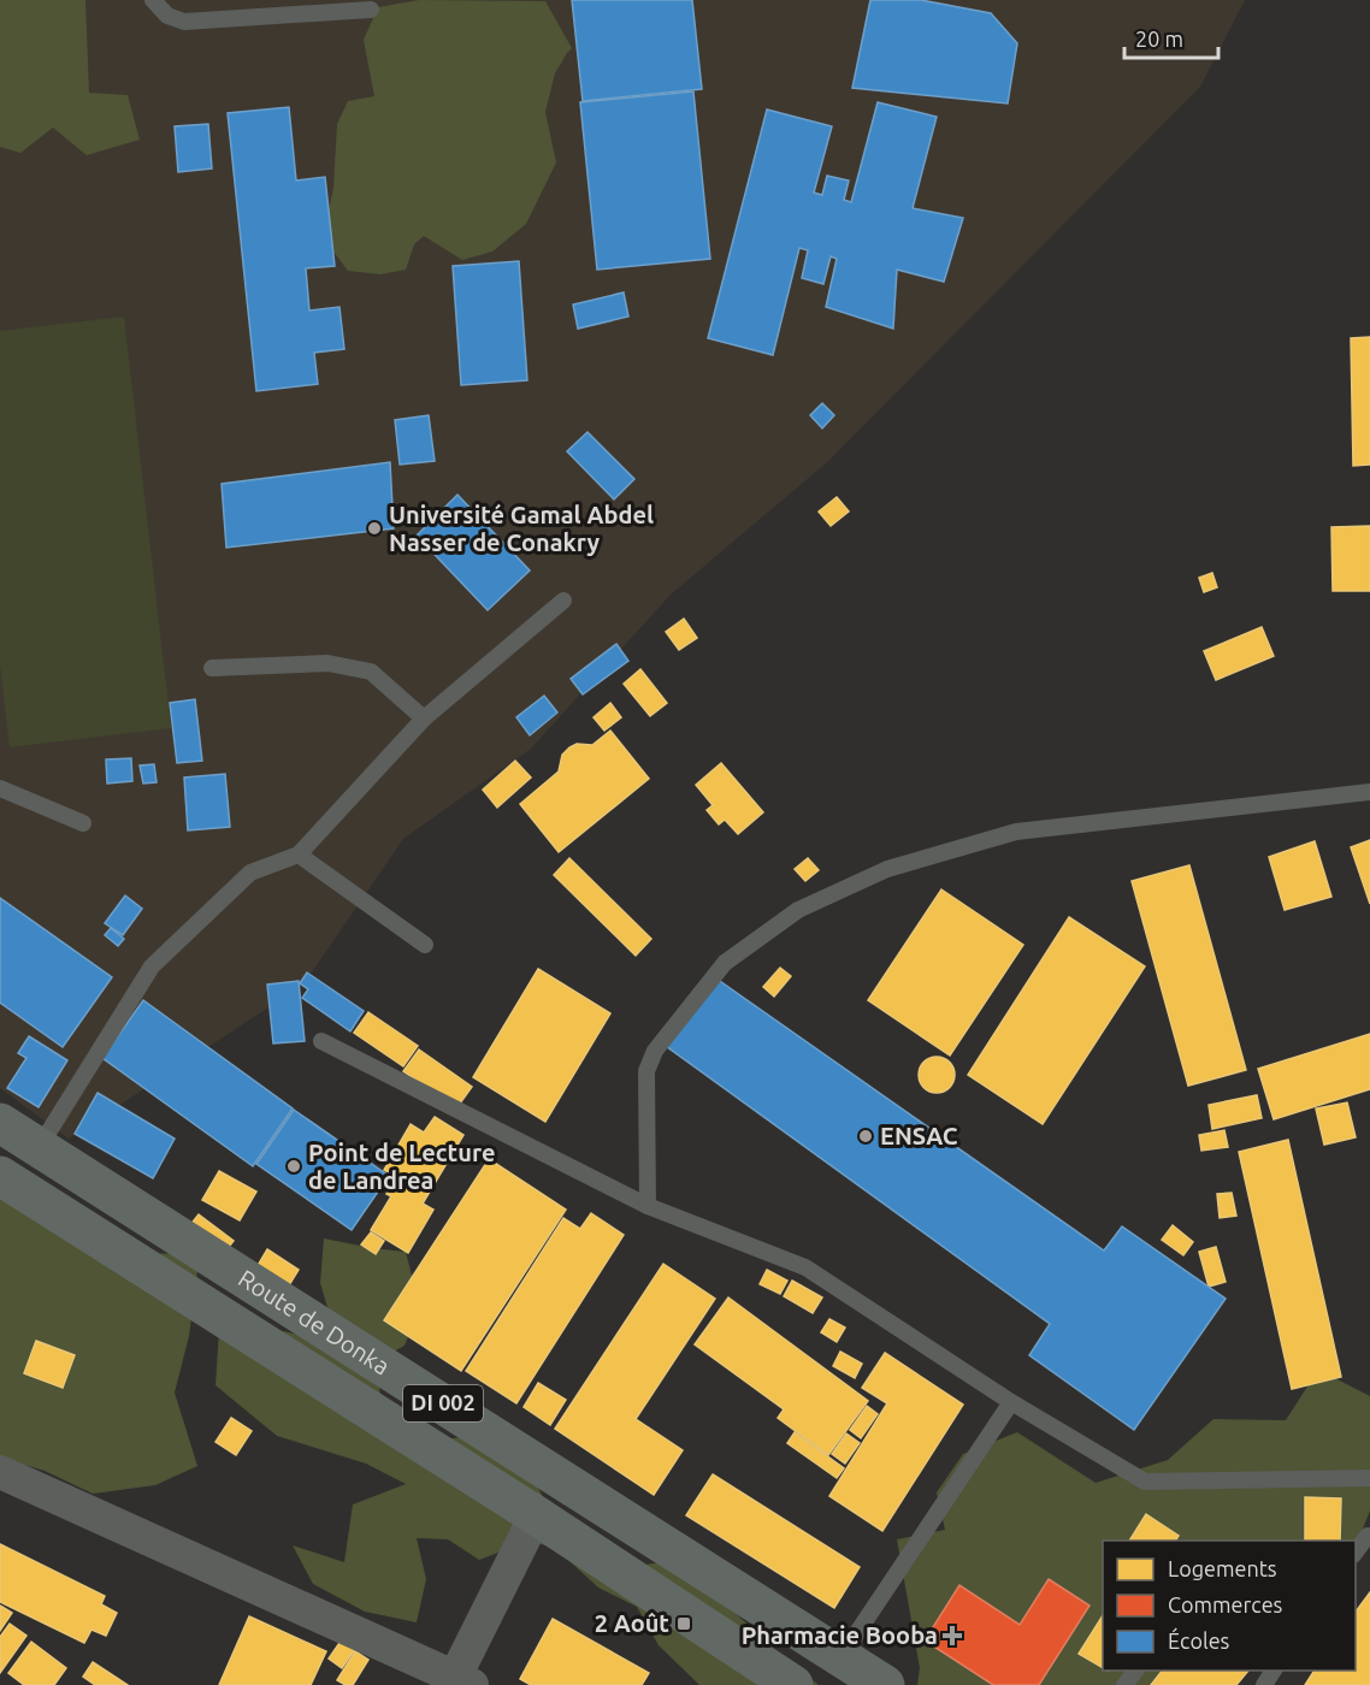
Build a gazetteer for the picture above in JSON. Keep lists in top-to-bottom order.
{
  "streets": {
    "main road": ["Route de Donka", "DI 002"]
  },
  "places": {
    "other": ["Université Gamal Abdel Nasser de Conakry", "ENSAC", "Point de Lecture de Landrea"],
    "transit": ["2 Août"],
    "health": ["Pharmacie Booba"]
  },
  "legend": ["Logements", "Commerces", "Écoles"],
  "scale_bar": "20 m"
}
